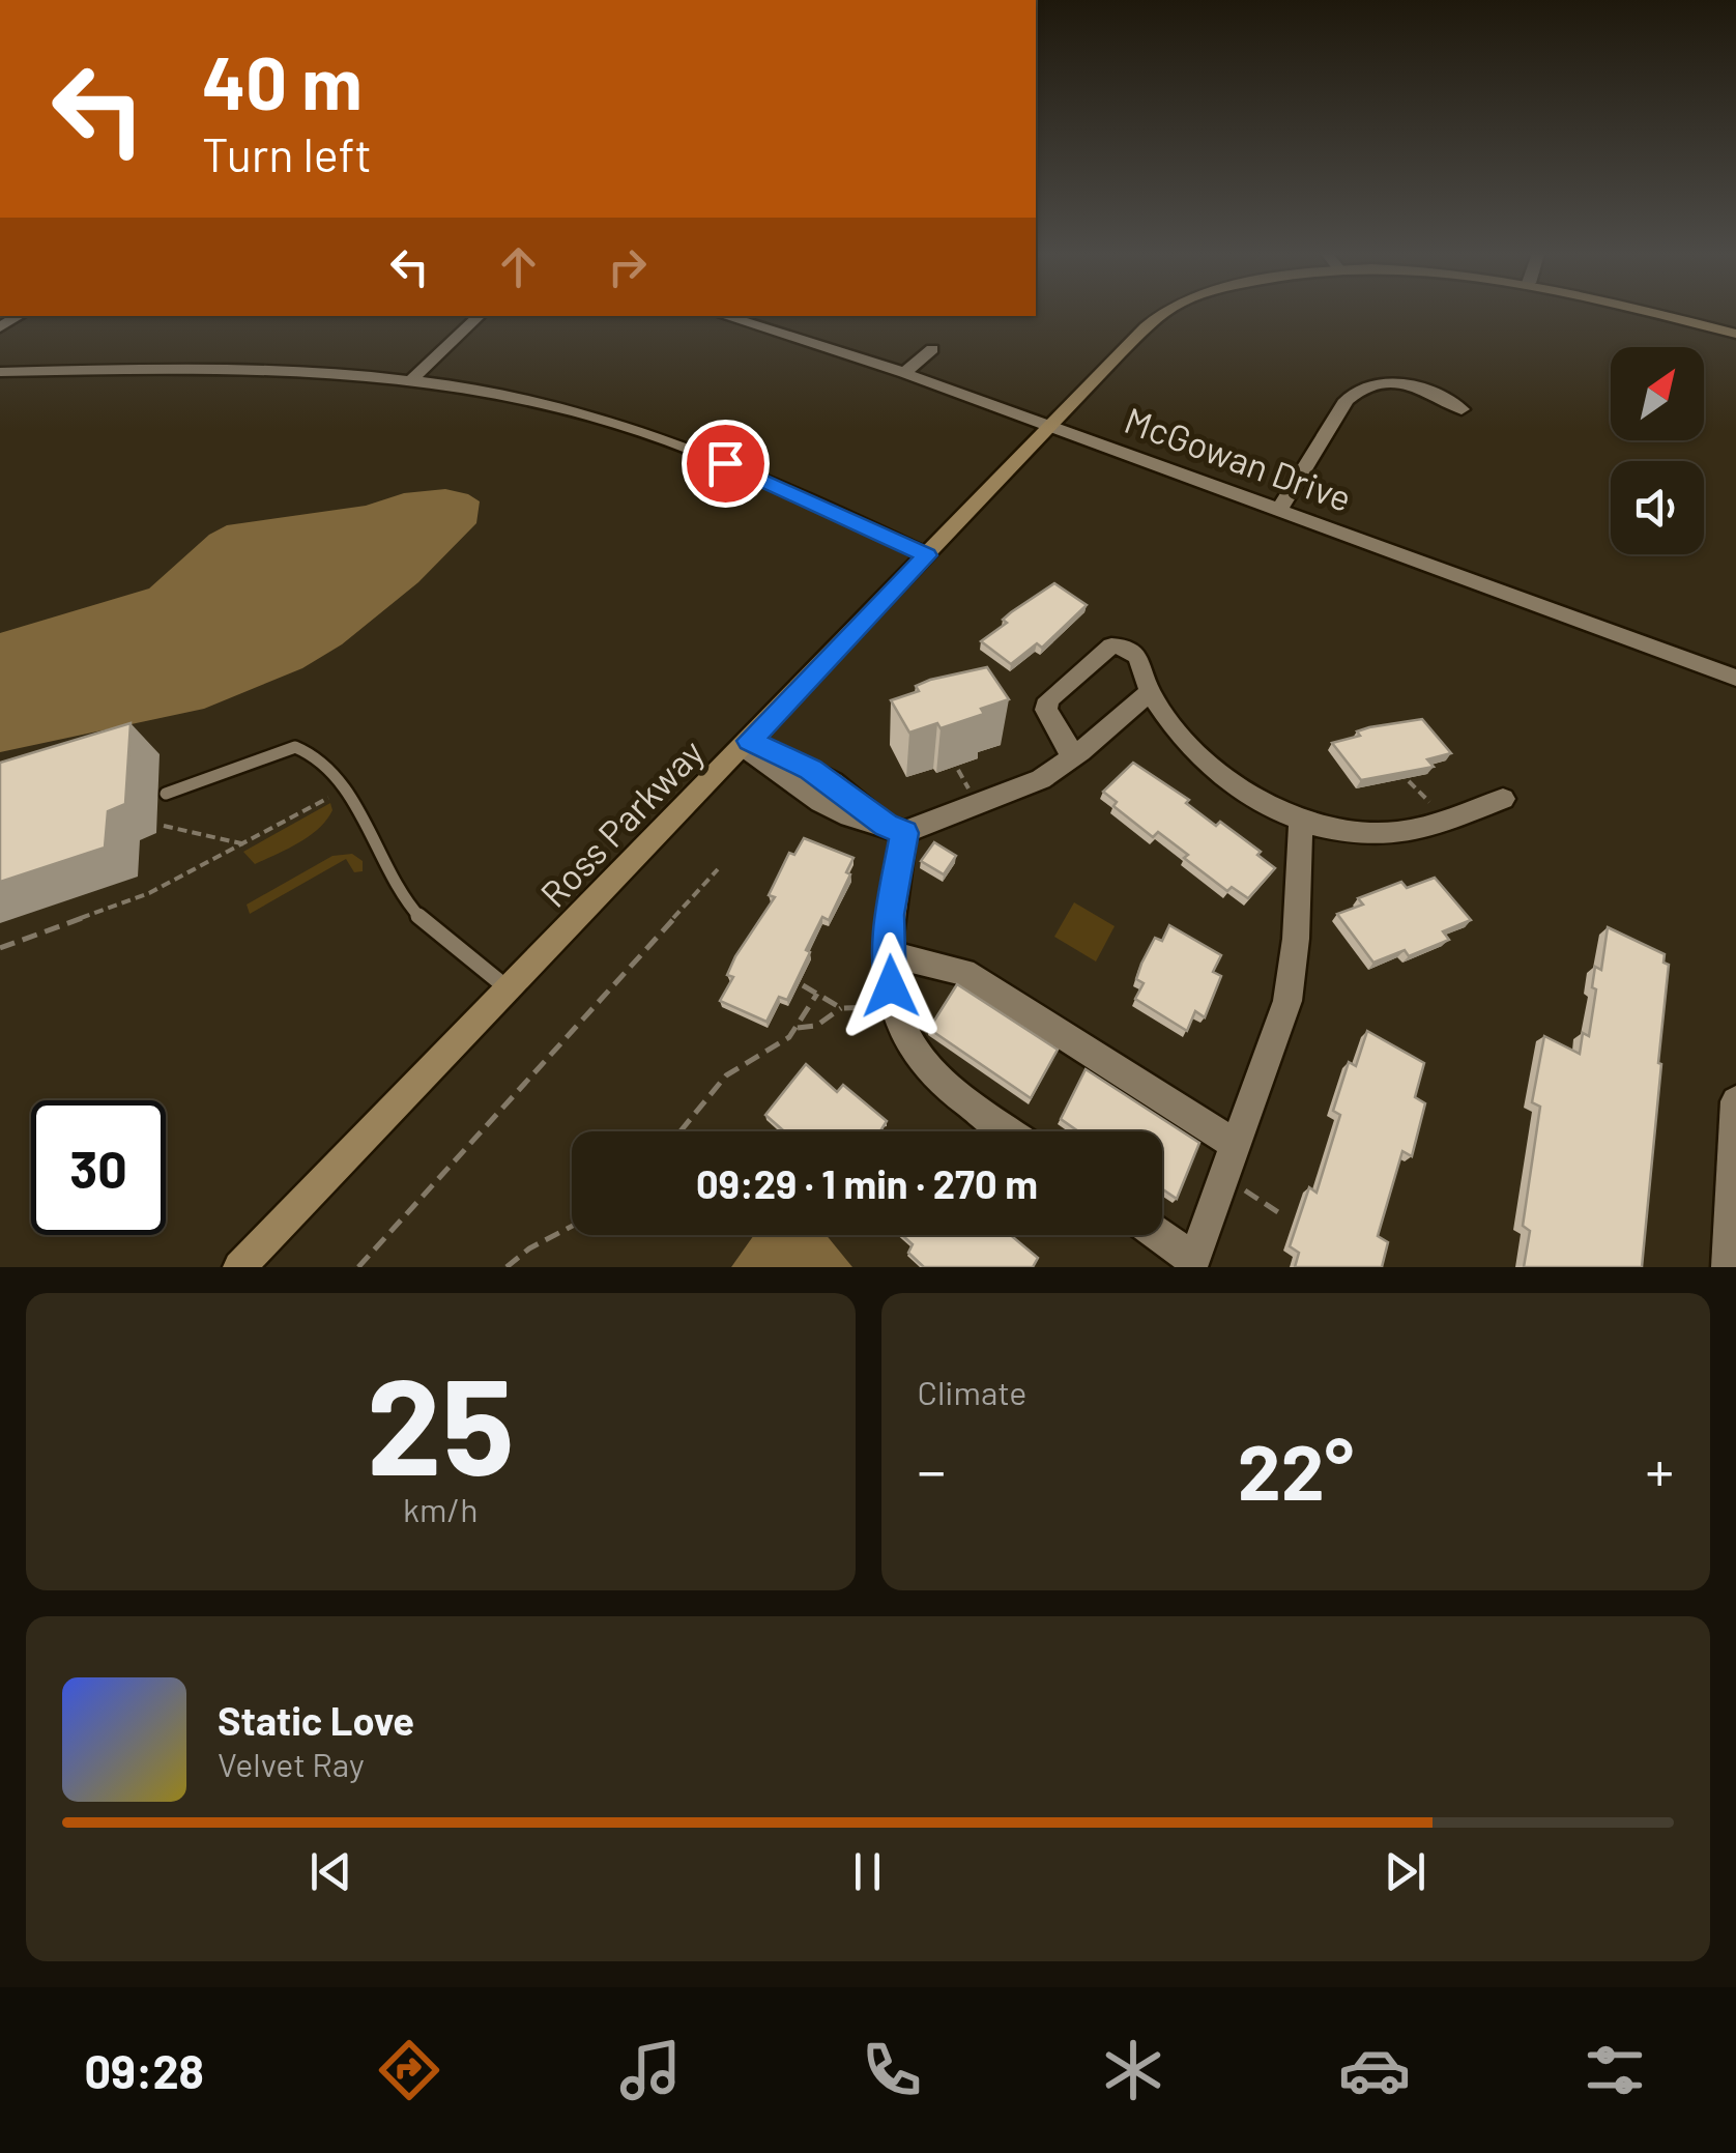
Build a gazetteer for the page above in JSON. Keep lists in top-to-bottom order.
{
  "streets": {
    "street": ["McGowan Drive", "Ross Parkway"]
  },
  "crossings": [
    ["McGowan Drive", "Ross Parkway"]
  ],
  "north": "top right",
  "page": {
    "turn": ["40 m", "Turn left"],
    "limit": "30",
    "trip": "09:29 · 1 min · 270 m",
    "tile": [
      ["25", "km/h"],
      "Climate"
    ],
    "heat": ["−", "22°", "+"],
    "song": ["Static Love", "Velvet Ray"],
    "tabs": "09:28"
  }
}
